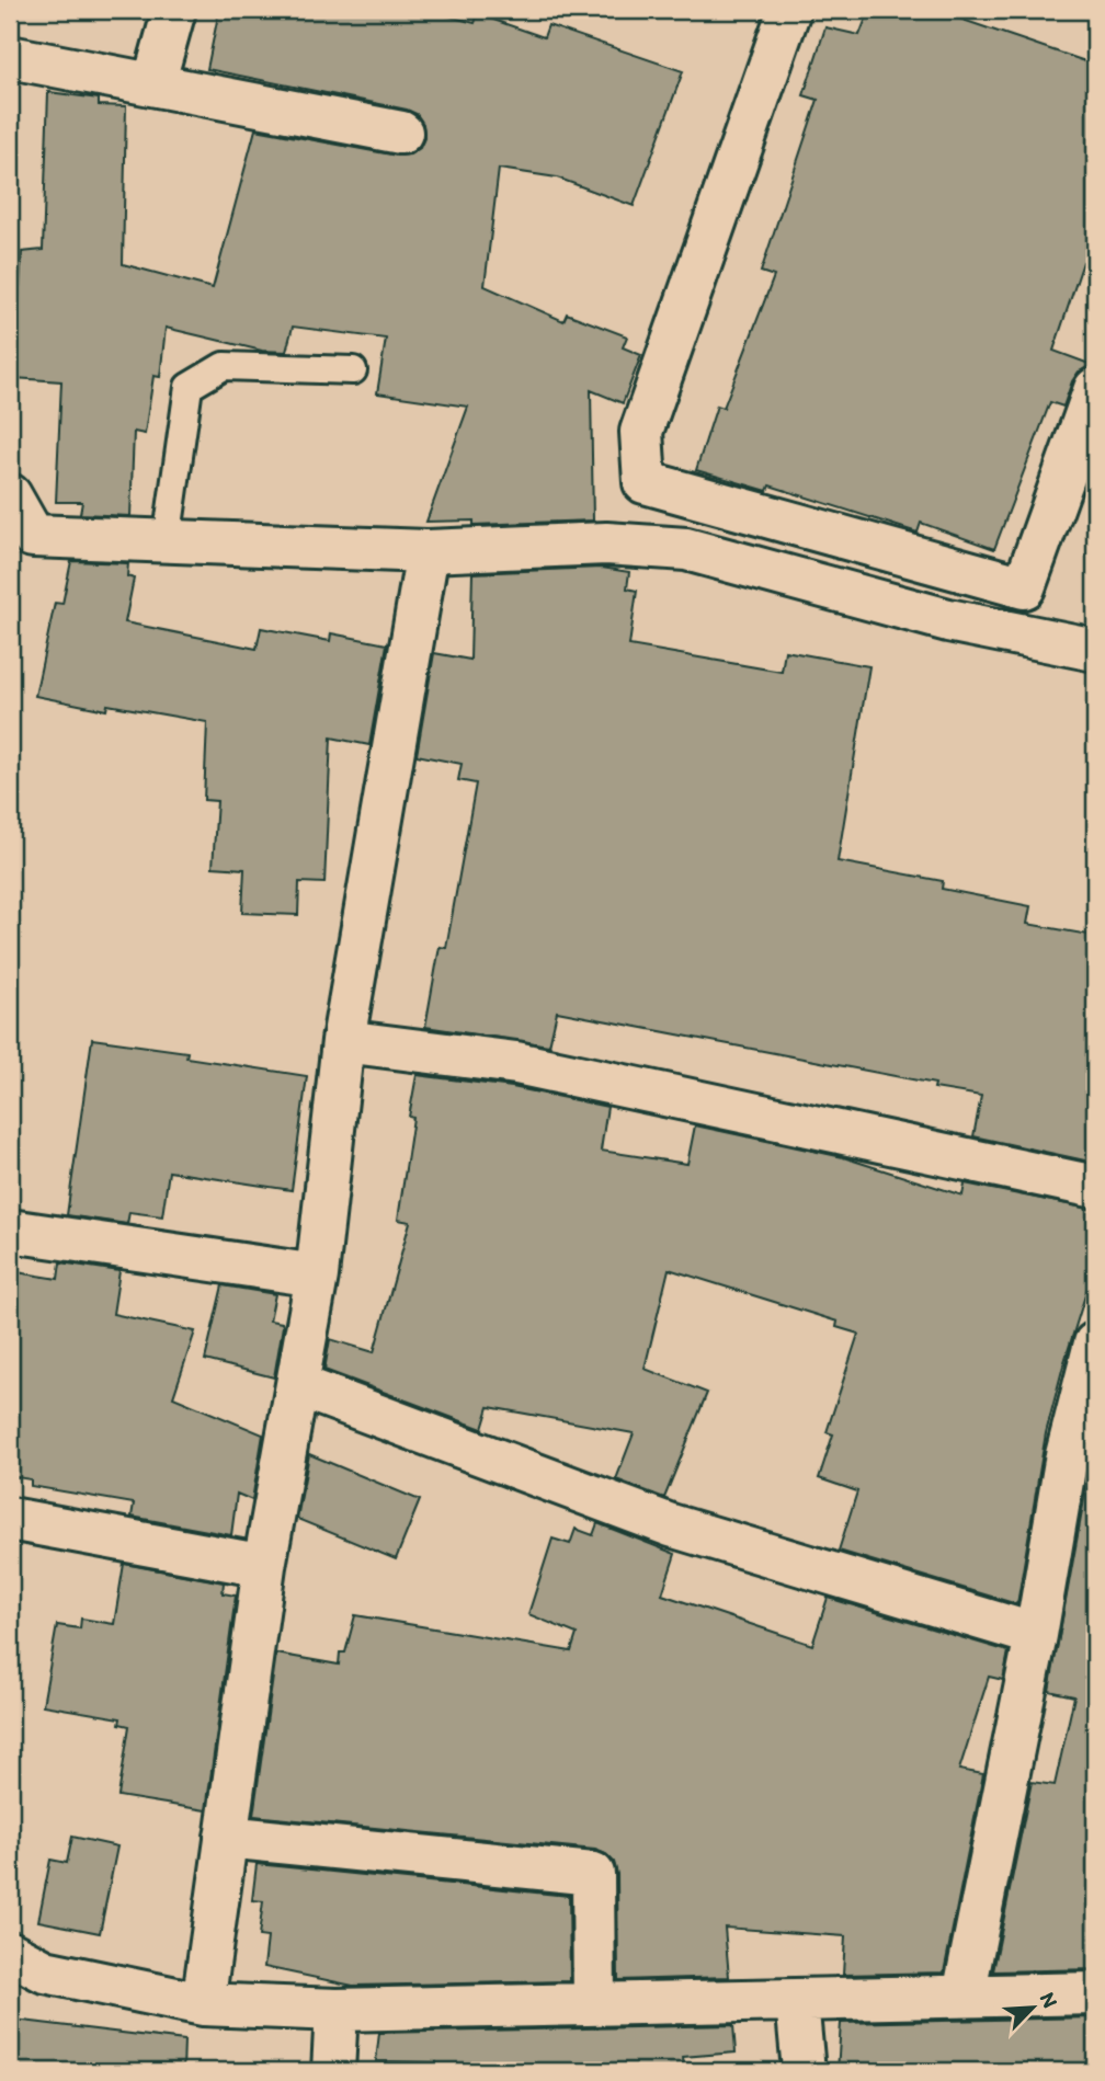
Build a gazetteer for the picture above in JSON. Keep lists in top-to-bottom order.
{
  "north": "top right"
}
